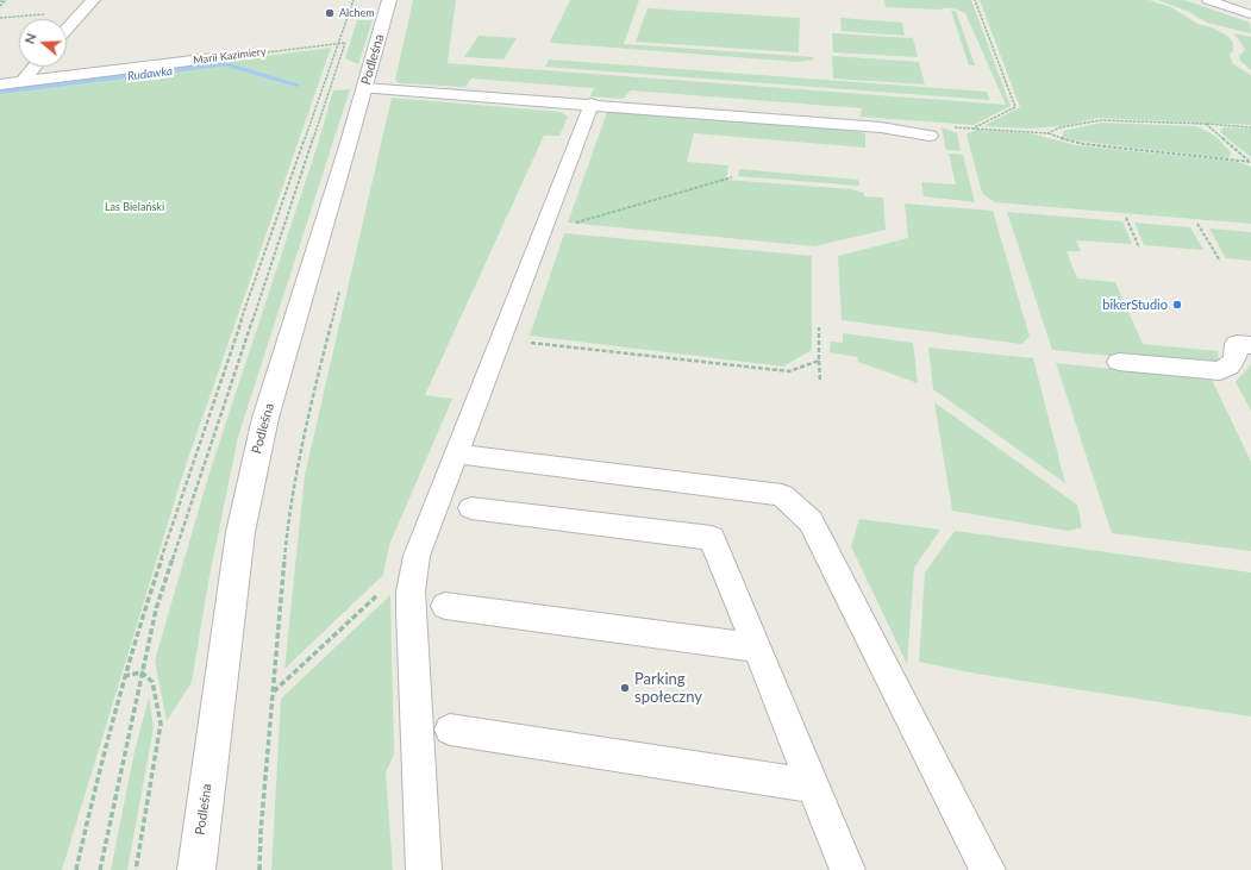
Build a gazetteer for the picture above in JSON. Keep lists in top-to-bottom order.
{
  "streets": {
    "street": ["Marii Kazimiery", "Podleśna"]
  },
  "water": ["Rudawka"],
  "parks": ["Las Bielański"],
  "places": ["Alchem", "bikerStudio", "Parking społeczny"],
  "north": "left"
}
